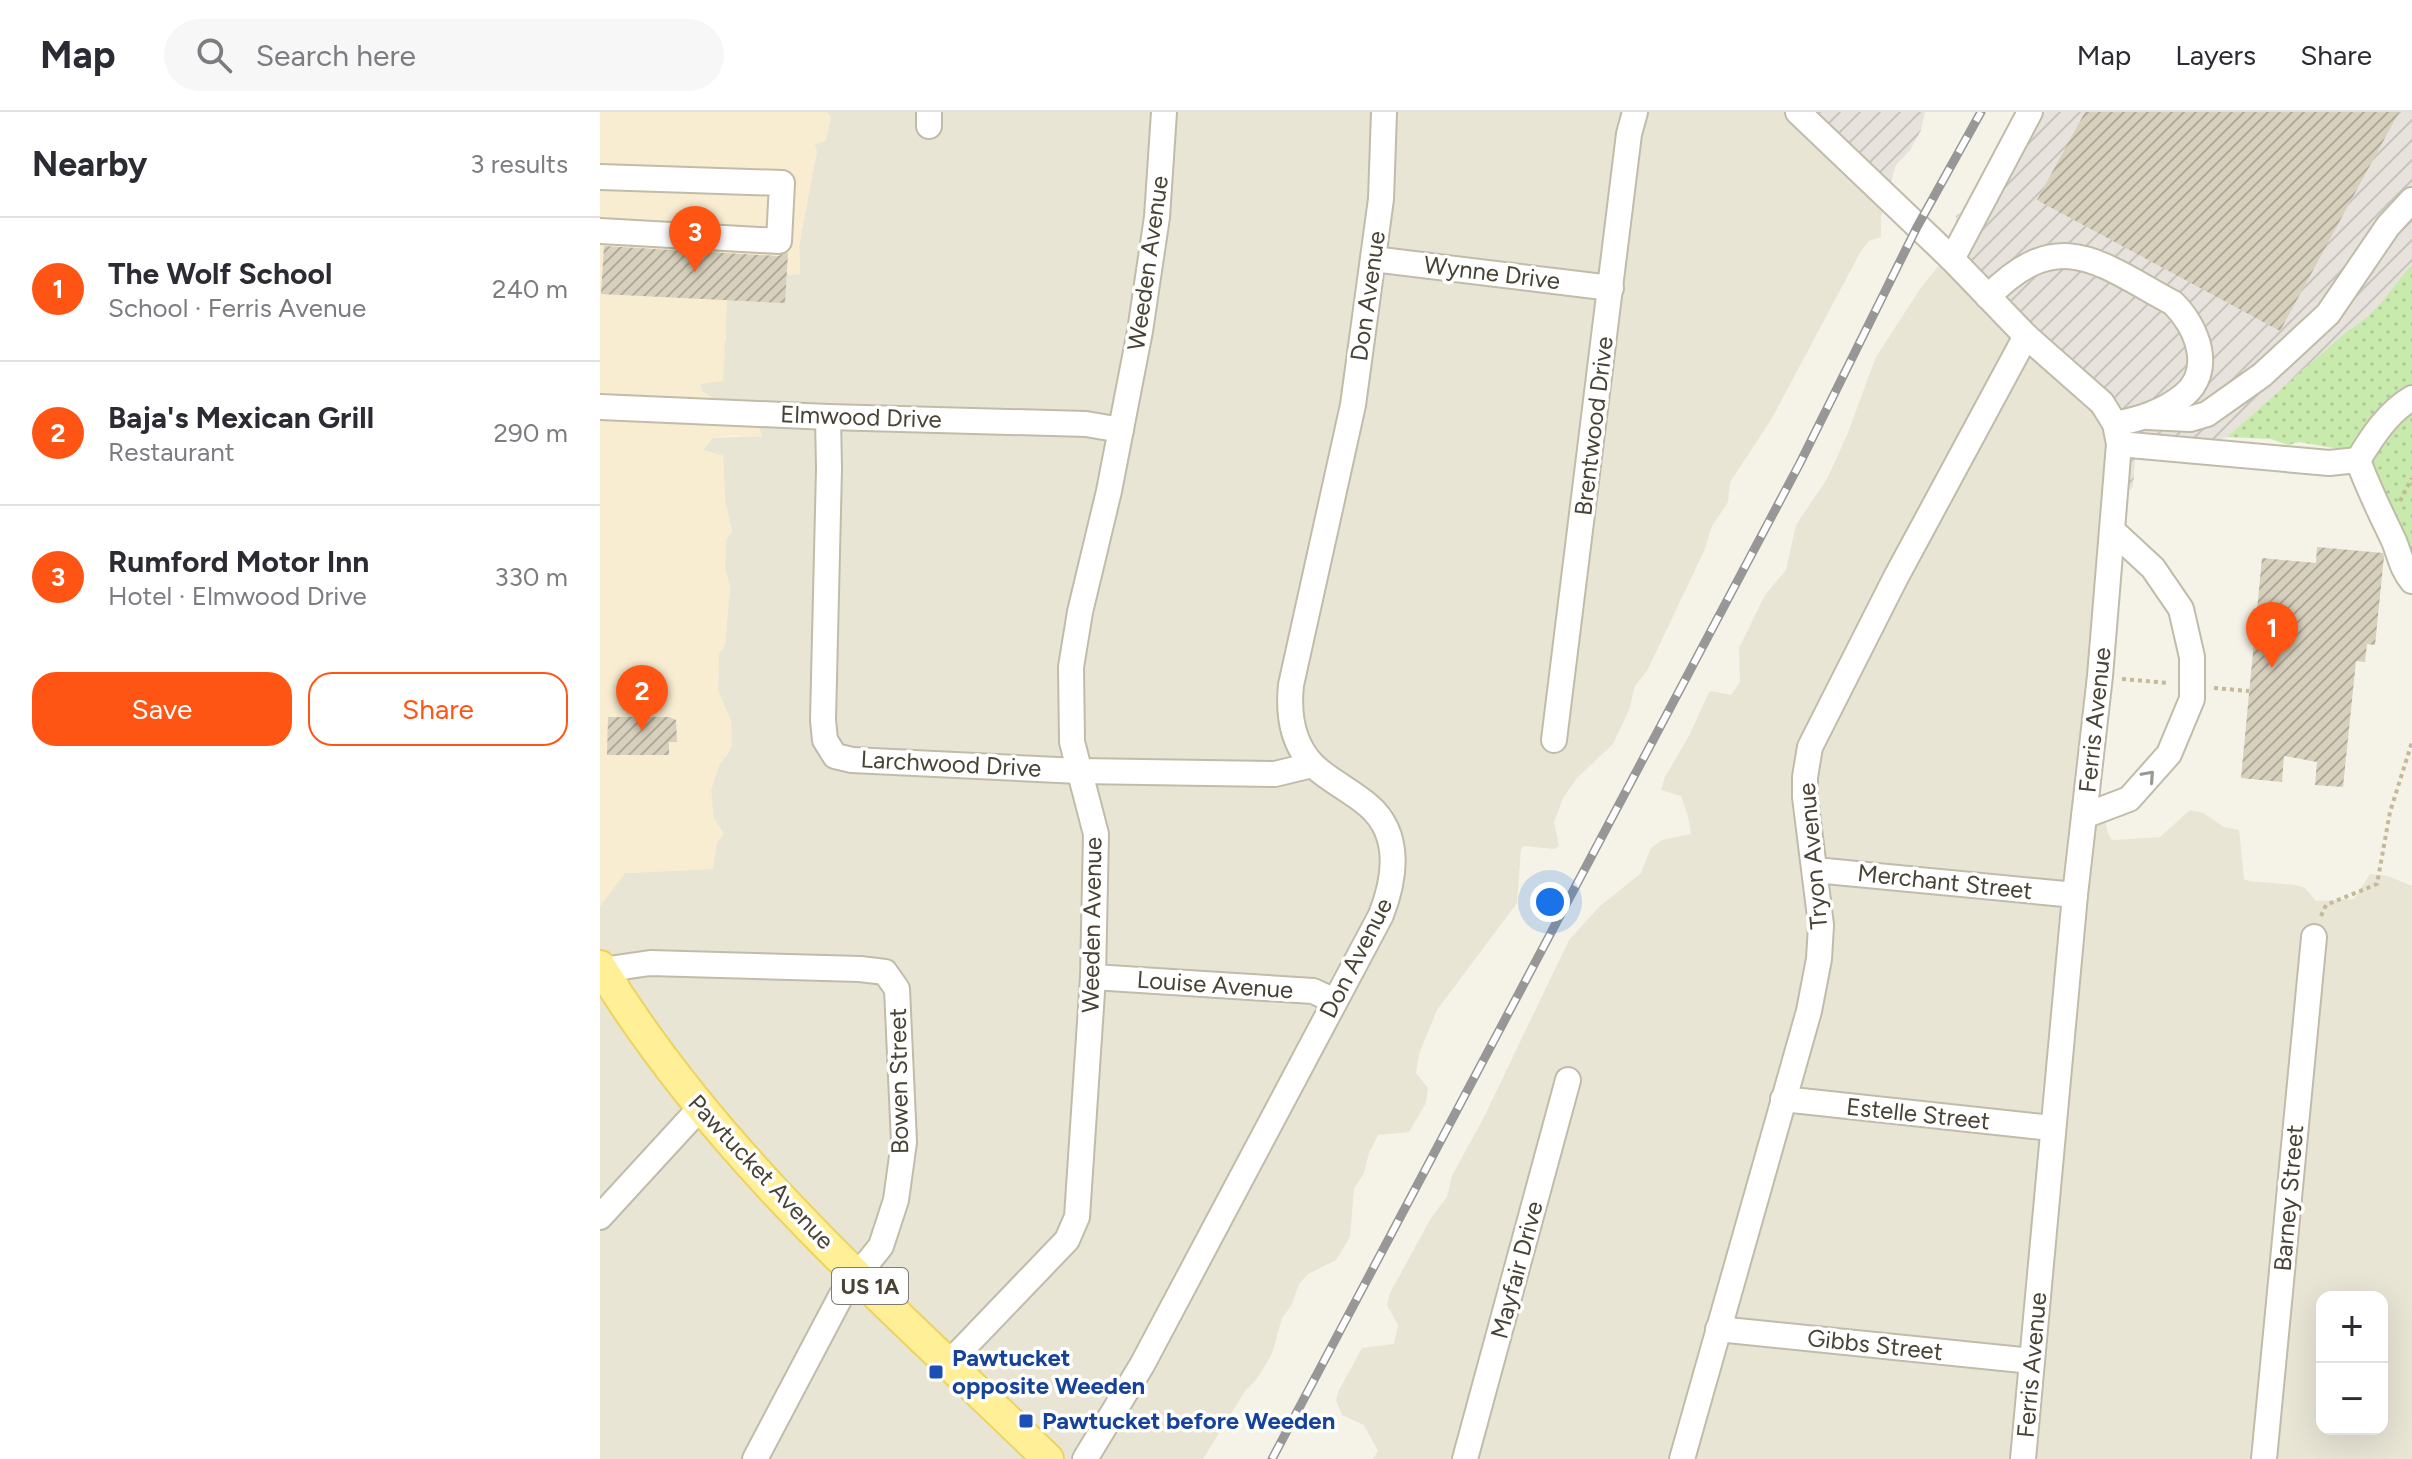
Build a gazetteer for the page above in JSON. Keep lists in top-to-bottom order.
{
  "streets": {
    "main road": ["Pawtucket Avenue", "US 1A"],
    "street": [
      "Weeden Avenue",
      "Wynne Drive",
      "Don Avenue",
      "Elmwood Drive",
      "Brentwood Drive",
      "Ferris Avenue",
      "Larchwood Drive",
      "Tryon Avenue",
      "Merchant Street",
      "Louise Avenue",
      "Bowen Street",
      "Estelle Street",
      "Barney Street",
      "Mayfair Drive",
      "Gibbs Street"
    ]
  },
  "crossings": [
    ["Weeden Avenue", "Elmwood Drive"],
    ["Weeden Avenue", "Larchwood Drive"],
    ["Weeden Avenue", "Louise Avenue"],
    ["Weeden Avenue", "Pawtucket Avenue"],
    ["Wynne Drive", "Don Avenue"],
    ["Wynne Drive", "Brentwood Drive"],
    ["Don Avenue", "Larchwood Drive"],
    ["Don Avenue", "Louise Avenue"],
    ["Elmwood Drive", "Larchwood Drive"],
    ["Ferris Avenue", "Merchant Street"],
    ["Ferris Avenue", "Estelle Street"],
    ["Ferris Avenue", "Gibbs Street"],
    ["Tryon Avenue", "Merchant Street"],
    ["Tryon Avenue", "Estelle Street"],
    ["Tryon Avenue", "Gibbs Street"],
    ["Bowen Street", "Pawtucket Avenue"]
  ],
  "places": {
    "transit": ["Pawtucket opposite Weeden", "Pawtucket before Weeden"]
  },
  "page": {
    "header": "Map",
    "search": "Search here",
    "nav": ["Map", "Layers", "Share"],
    "heading": ["Nearby", "3 results"],
    "pins": ["3", "1", "2"],
    "list": [
      {
        "mark": "1",
        "name": "The Wolf School",
        "note": "School · Ferris Avenue",
        "value": "240 m"
      },
      {
        "mark": "2",
        "name": "Baja's Mexican Grill",
        "note": "Restaurant",
        "value": "290 m"
      },
      {
        "mark": "3",
        "name": "Rumford Motor Inn",
        "note": "Hotel · Elmwood Drive",
        "value": "330 m"
      }
    ],
    "buttons": ["Save", "Share"],
    "map_buttons": ["+", "−"]
  }
}
